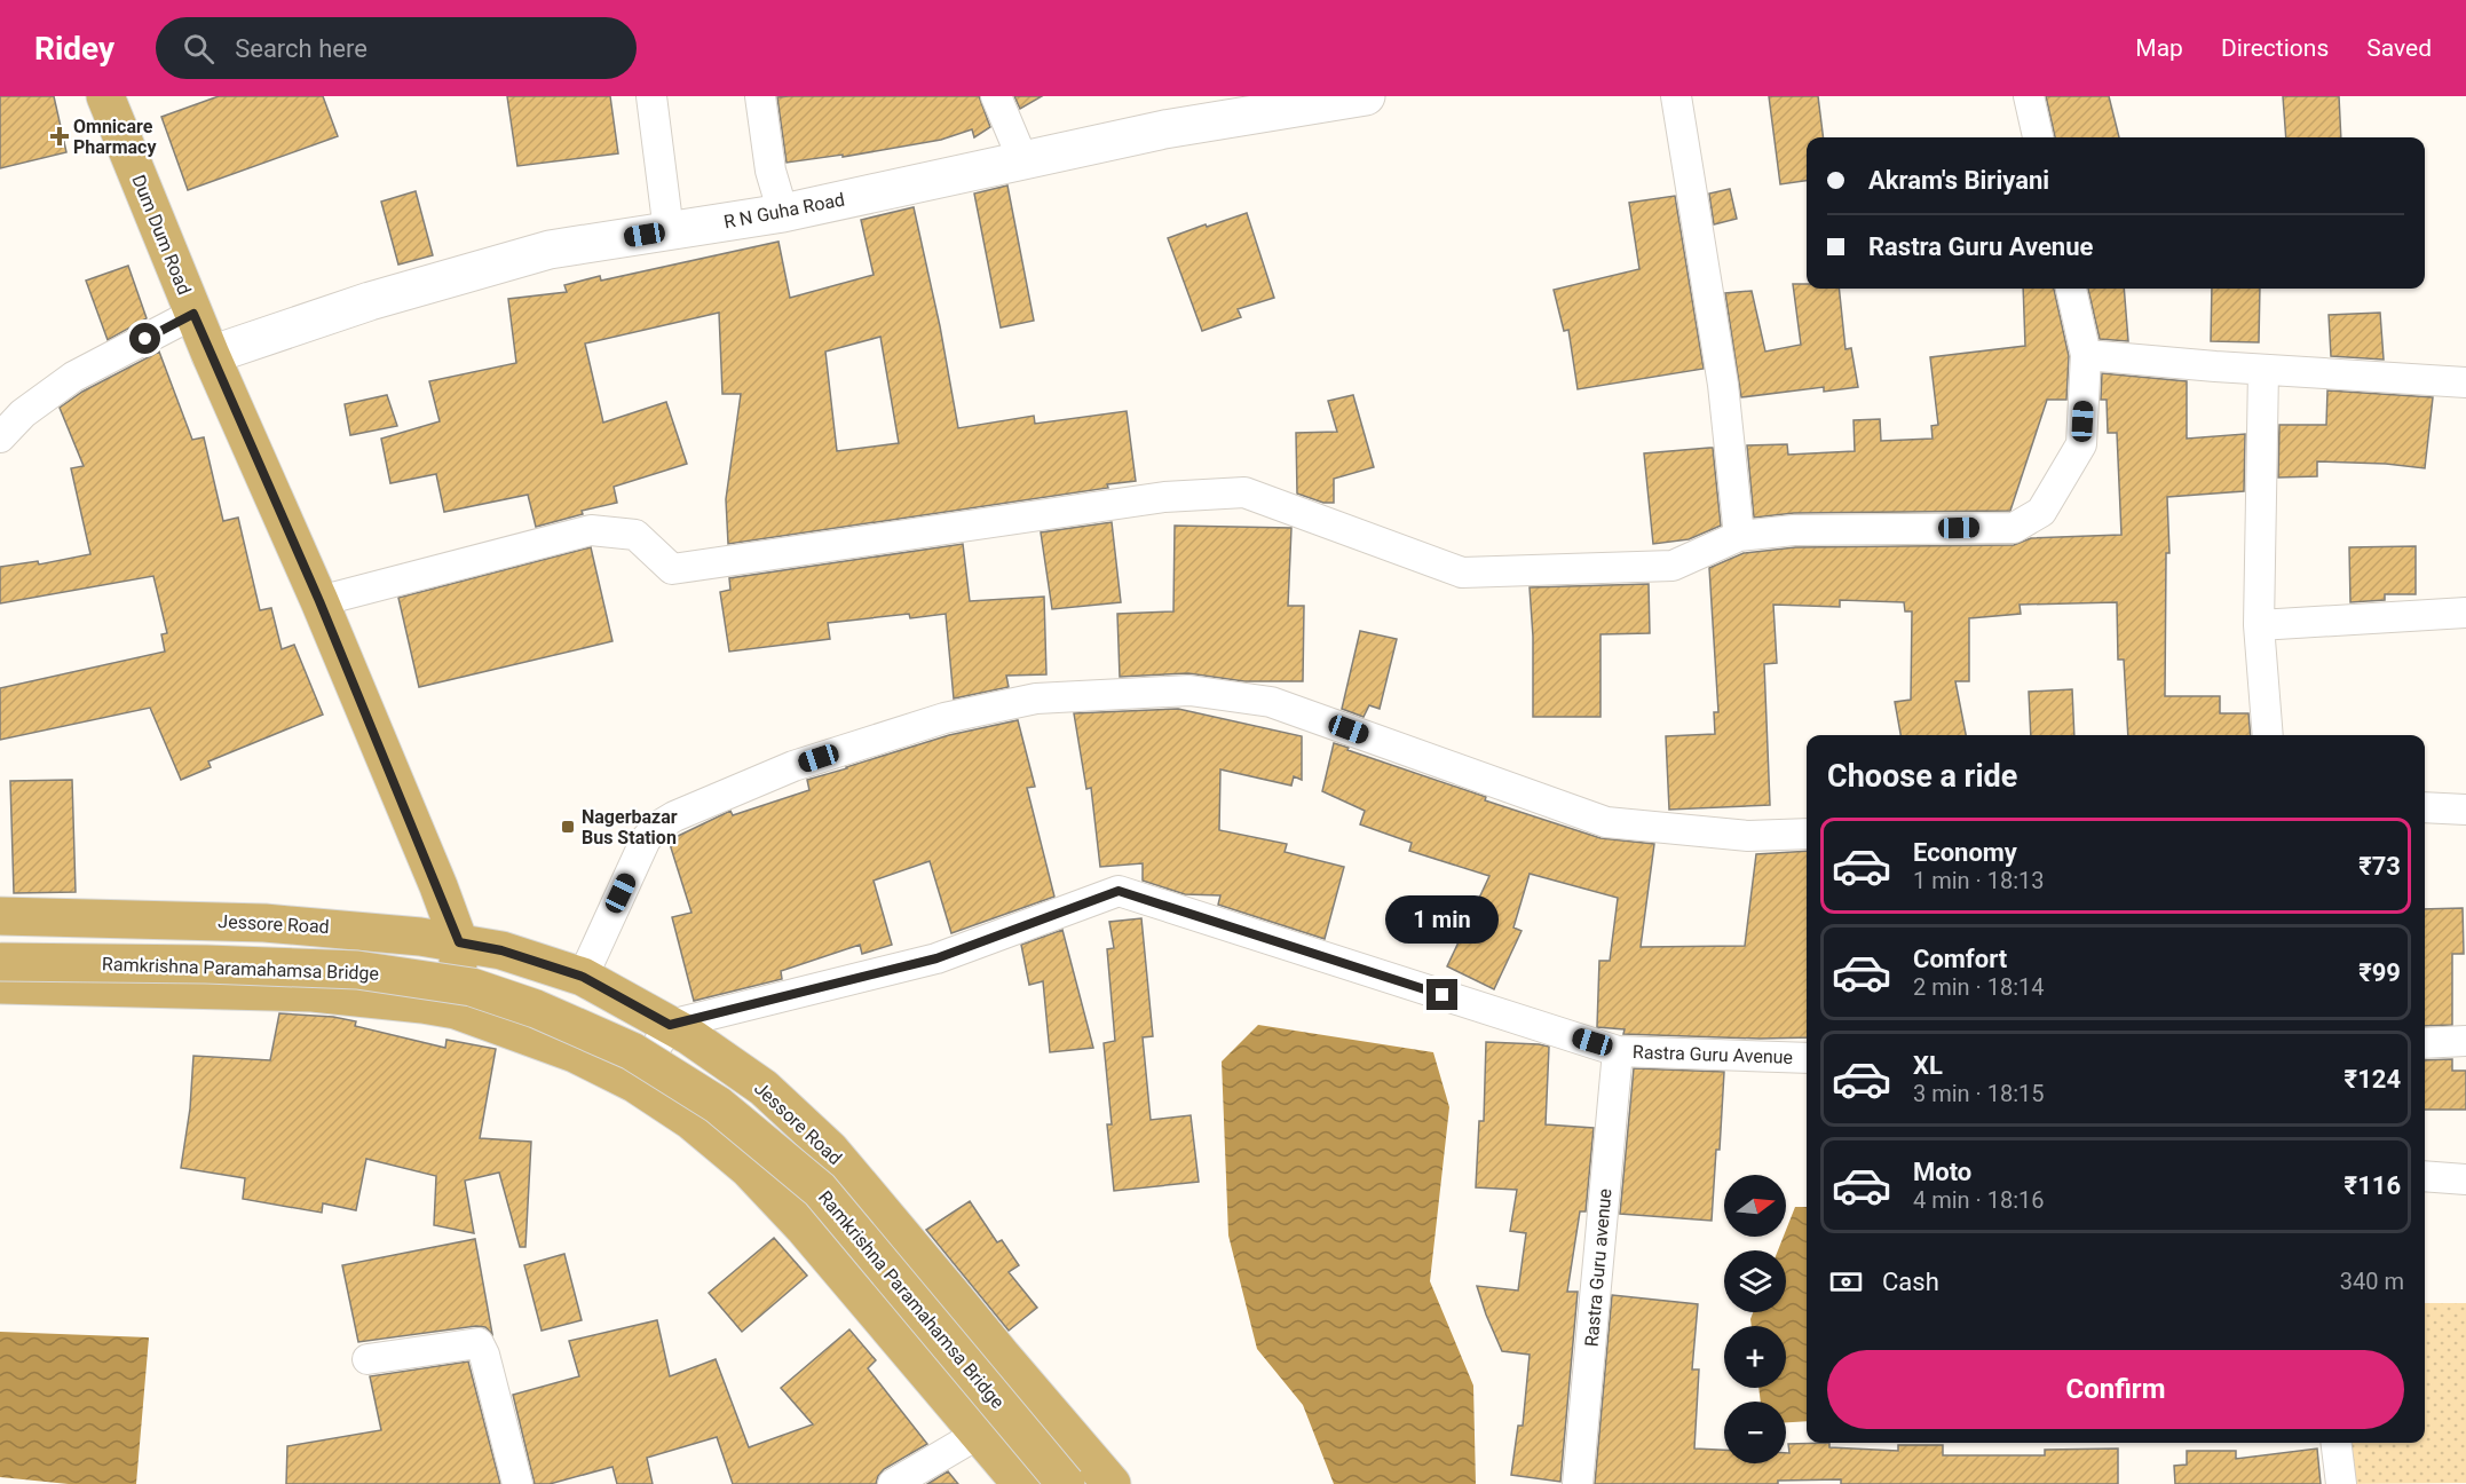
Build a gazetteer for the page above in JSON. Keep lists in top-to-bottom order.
{
  "streets": {
    "main road": ["Dum Dum Road", "Jessore Road", "Ramkrishna Paramahamsa Bridge"],
    "street": ["R N Guha Road", "Rastra Guru Avenue", "Rastra Guru avenue"]
  },
  "crossings": [
    ["R N Guha Road", "Dum Dum Road"],
    ["Dum Dum Road", "Jessore Road"],
    ["Jessore Road", "Rastra Guru Avenue"],
    ["Rastra Guru Avenue", "Rastra Guru avenue"]
  ],
  "places": {
    "health": ["Omnicare Pharmacy"],
    "transit": ["Nagerbazar Bus Station"]
  },
  "north": "right",
  "page": {
    "header": "Ridey",
    "search": "Search here",
    "nav": ["Map", "Directions", "Saved"],
    "banner": ["Akram's Biriyani", "Rastra Guru Avenue"],
    "heading": "Choose a ride",
    "list": [
      {
        "name": "Economy",
        "note": "1 min · 18:13",
        "value": "₹73"
      },
      {
        "name": "Comfort",
        "note": "2 min · 18:14",
        "value": "₹99"
      },
      {
        "name": "XL",
        "note": "3 min · 18:15",
        "value": "₹124"
      },
      {
        "name": "Moto",
        "note": "4 min · 18:16",
        "value": "₹116"
      }
    ],
    "bubble": "1 min",
    "map_buttons": ["+", "−"],
    "pay": ["Cash", "340 m"],
    "buttons": "Confirm"
  }
}
